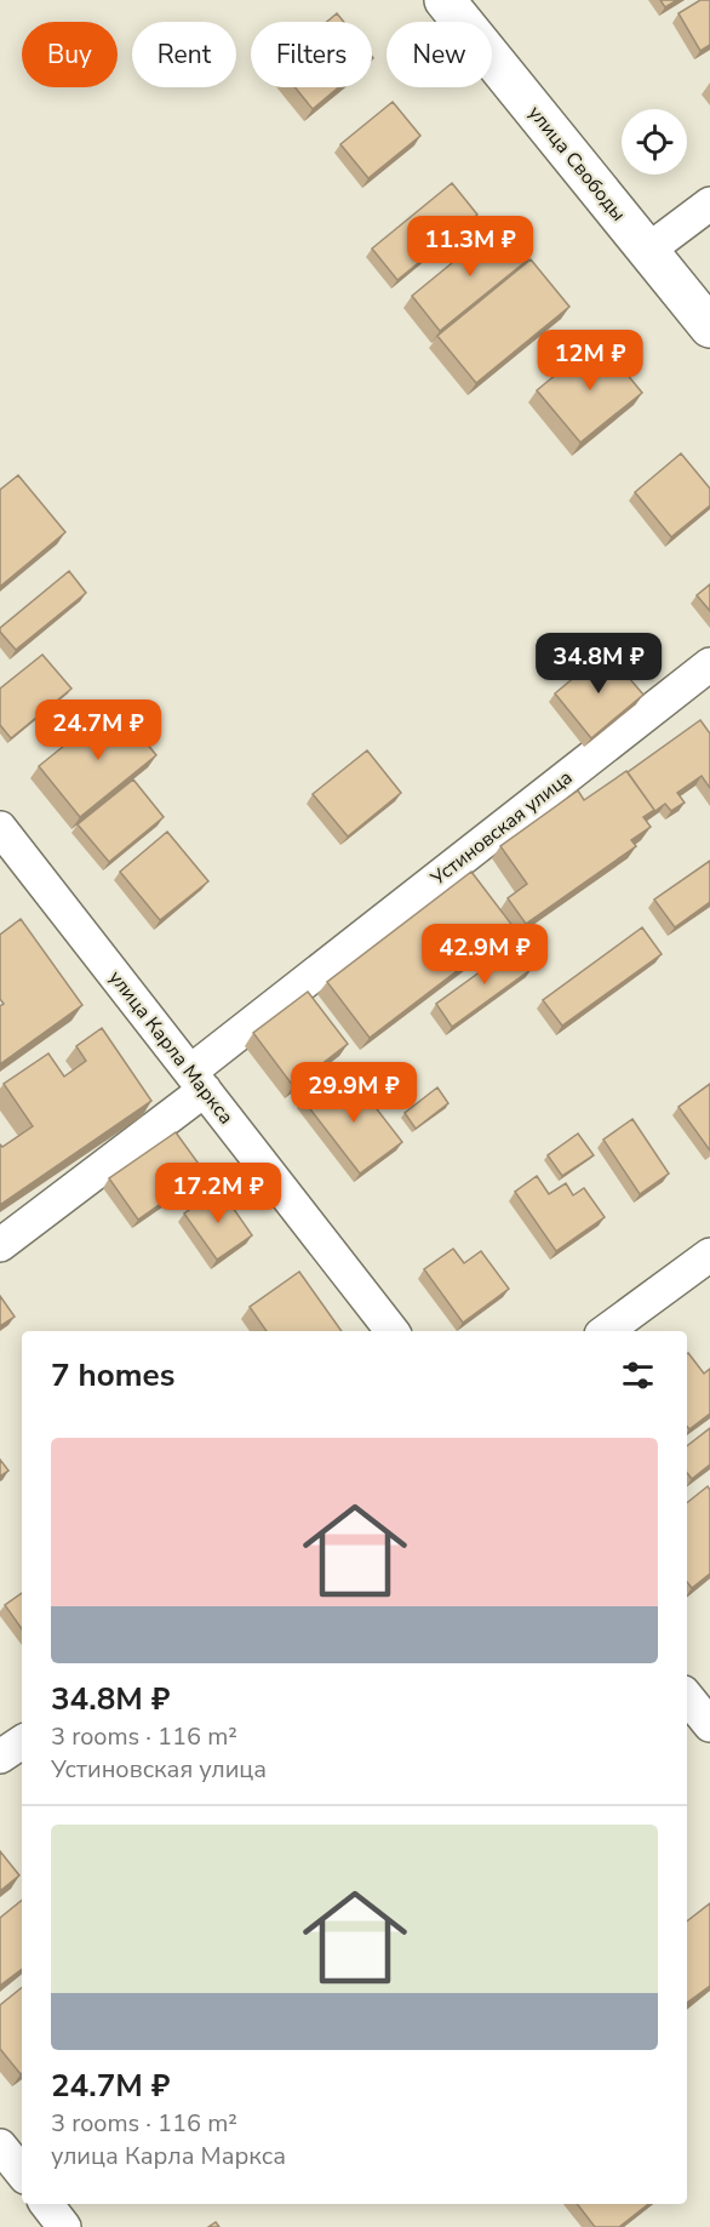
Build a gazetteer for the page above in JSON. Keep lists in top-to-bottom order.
{
  "streets": {
    "main road": ["улица Свободы"],
    "street": ["Устиновская улица", "улица Карла Маркса"]
  },
  "crossings": [
    ["Устиновская улица", "улица Карла Маркса"]
  ],
  "page": {
    "chip": [
      "Buy",
      "Rent",
      "Filters",
      "New"
    ],
    "price": [
      "11.3M ₽",
      "12M ₽",
      "34.8M ₽",
      "24.7M ₽",
      "42.9M ₽",
      "29.9M ₽",
      "17.2M ₽"
    ],
    "heading": "7 homes",
    "list": [
      {
        "name": "34.8M ₽",
        "note": "3 rooms · 116 m² · Устиновская улица"
      },
      {
        "name": "24.7M ₽",
        "note": "3 rooms · 116 m² · улица Карла Маркса"
      }
    ]
  }
}
